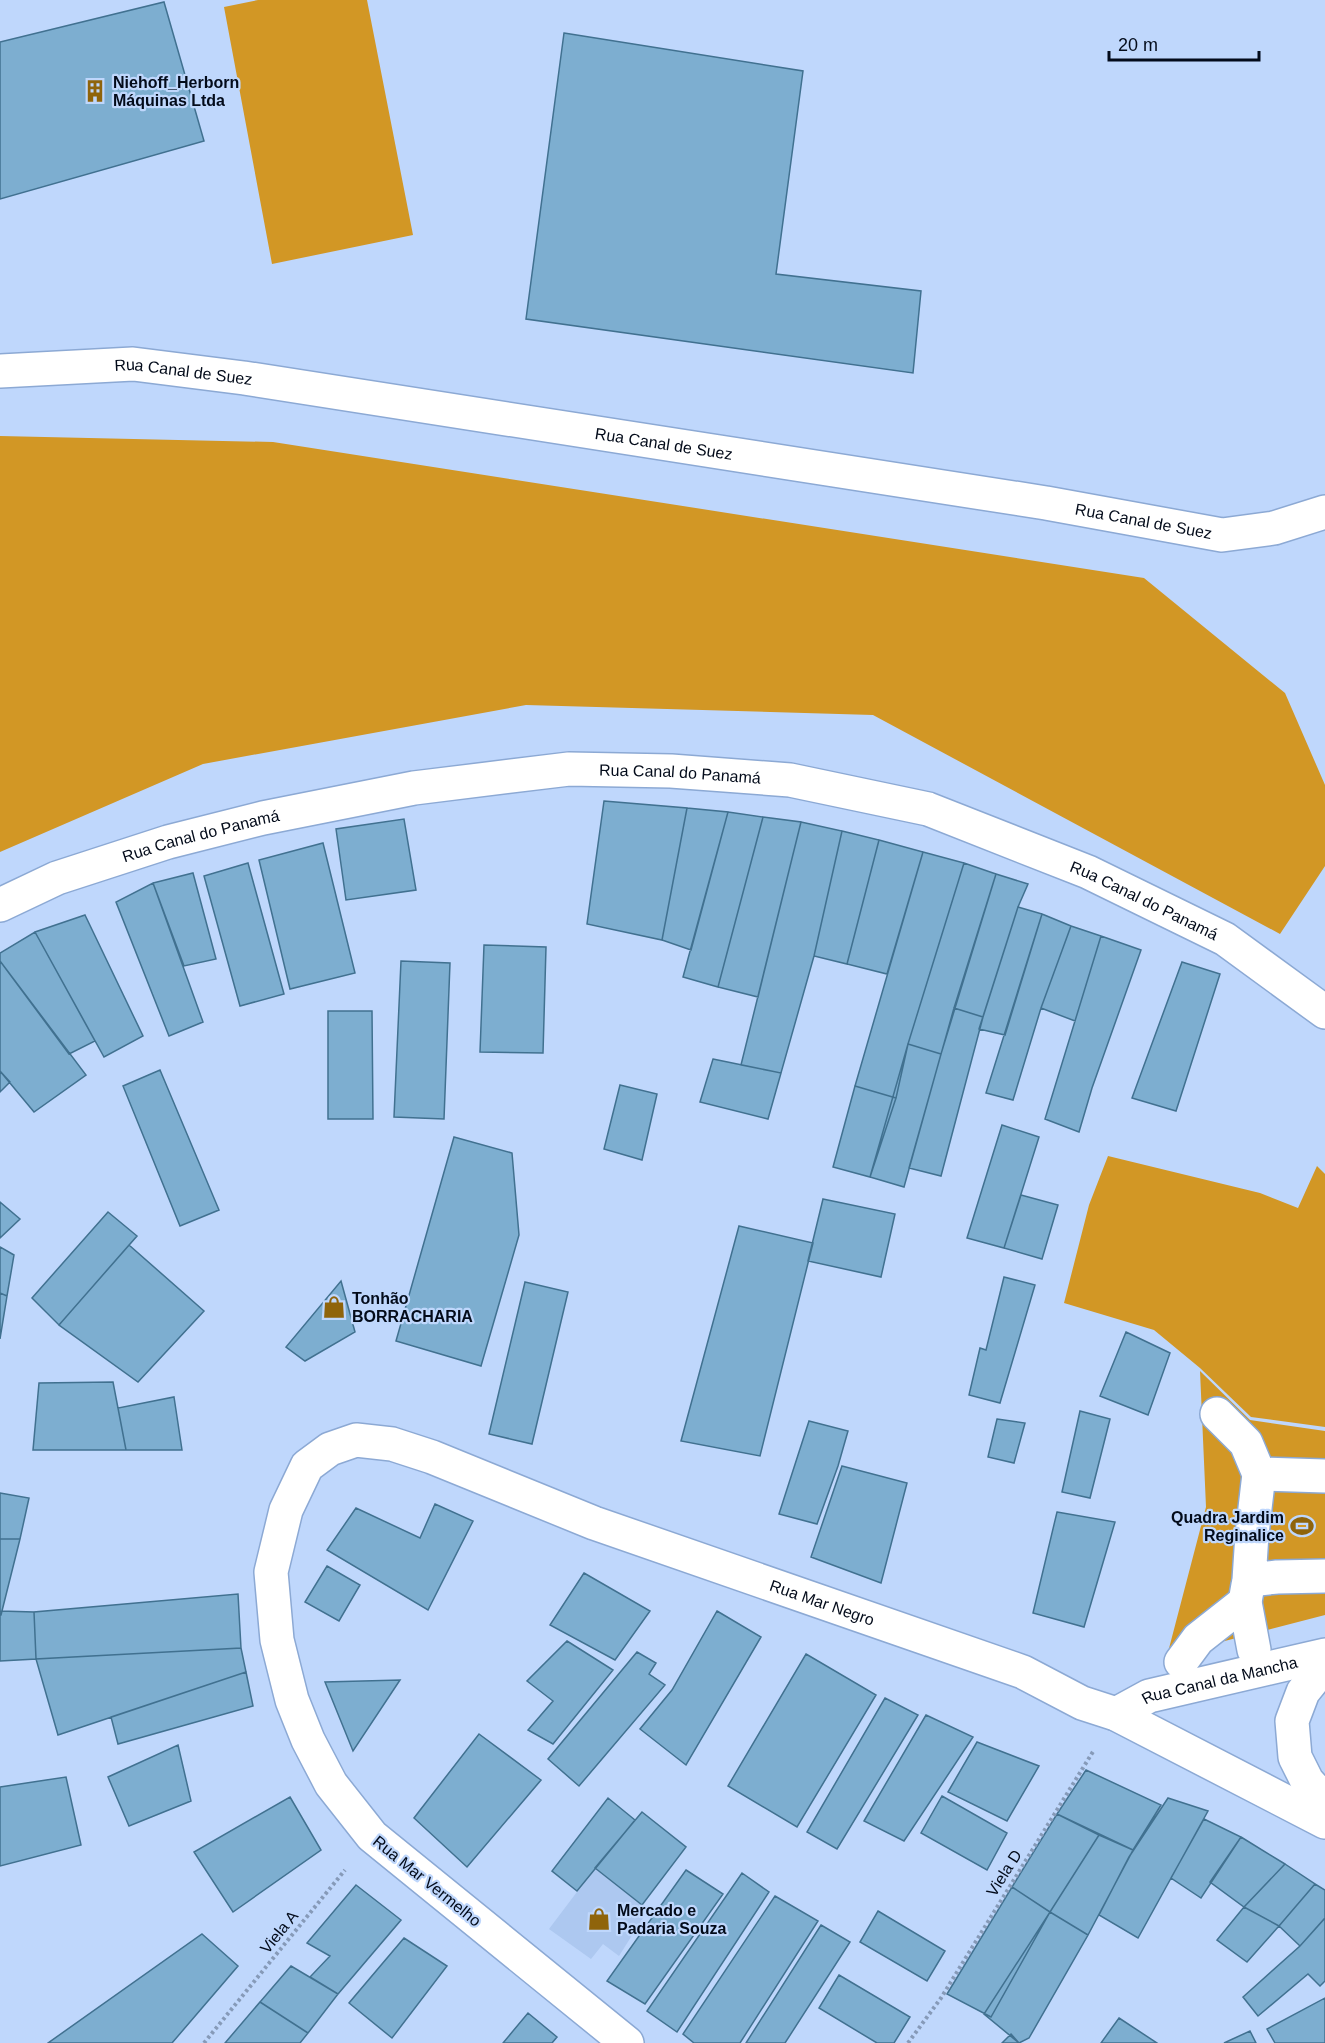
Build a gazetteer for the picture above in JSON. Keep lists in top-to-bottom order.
{
  "streets": {
    "street": [
      "Rua Canal de Suez",
      "Rua Canal do Panamá",
      "Rua Mar Negro",
      "Rua Canal da Mancha",
      "Rua Mar Vermelho"
    ],
    "path": ["Viela D", "Viela A"]
  },
  "crossings": [
    ["Rua Mar Negro", "Rua Canal da Mancha"],
    ["Rua Mar Negro", "Viela D"],
    ["Rua Mar Negro", "Rua Mar Vermelho"],
    ["Rua Canal da Mancha", "Viela D"],
    ["Rua Mar Vermelho", "Viela A"]
  ],
  "places": {
    "building": ["Niehoff_Herborn Máquinas Ltda"],
    "shop": ["Tonhão BORRACHARIA", "Mercado e Padaria Souza"],
    "sports": ["Quadra Jardim Reginalice"]
  },
  "scale_bar": "20 m"
}
